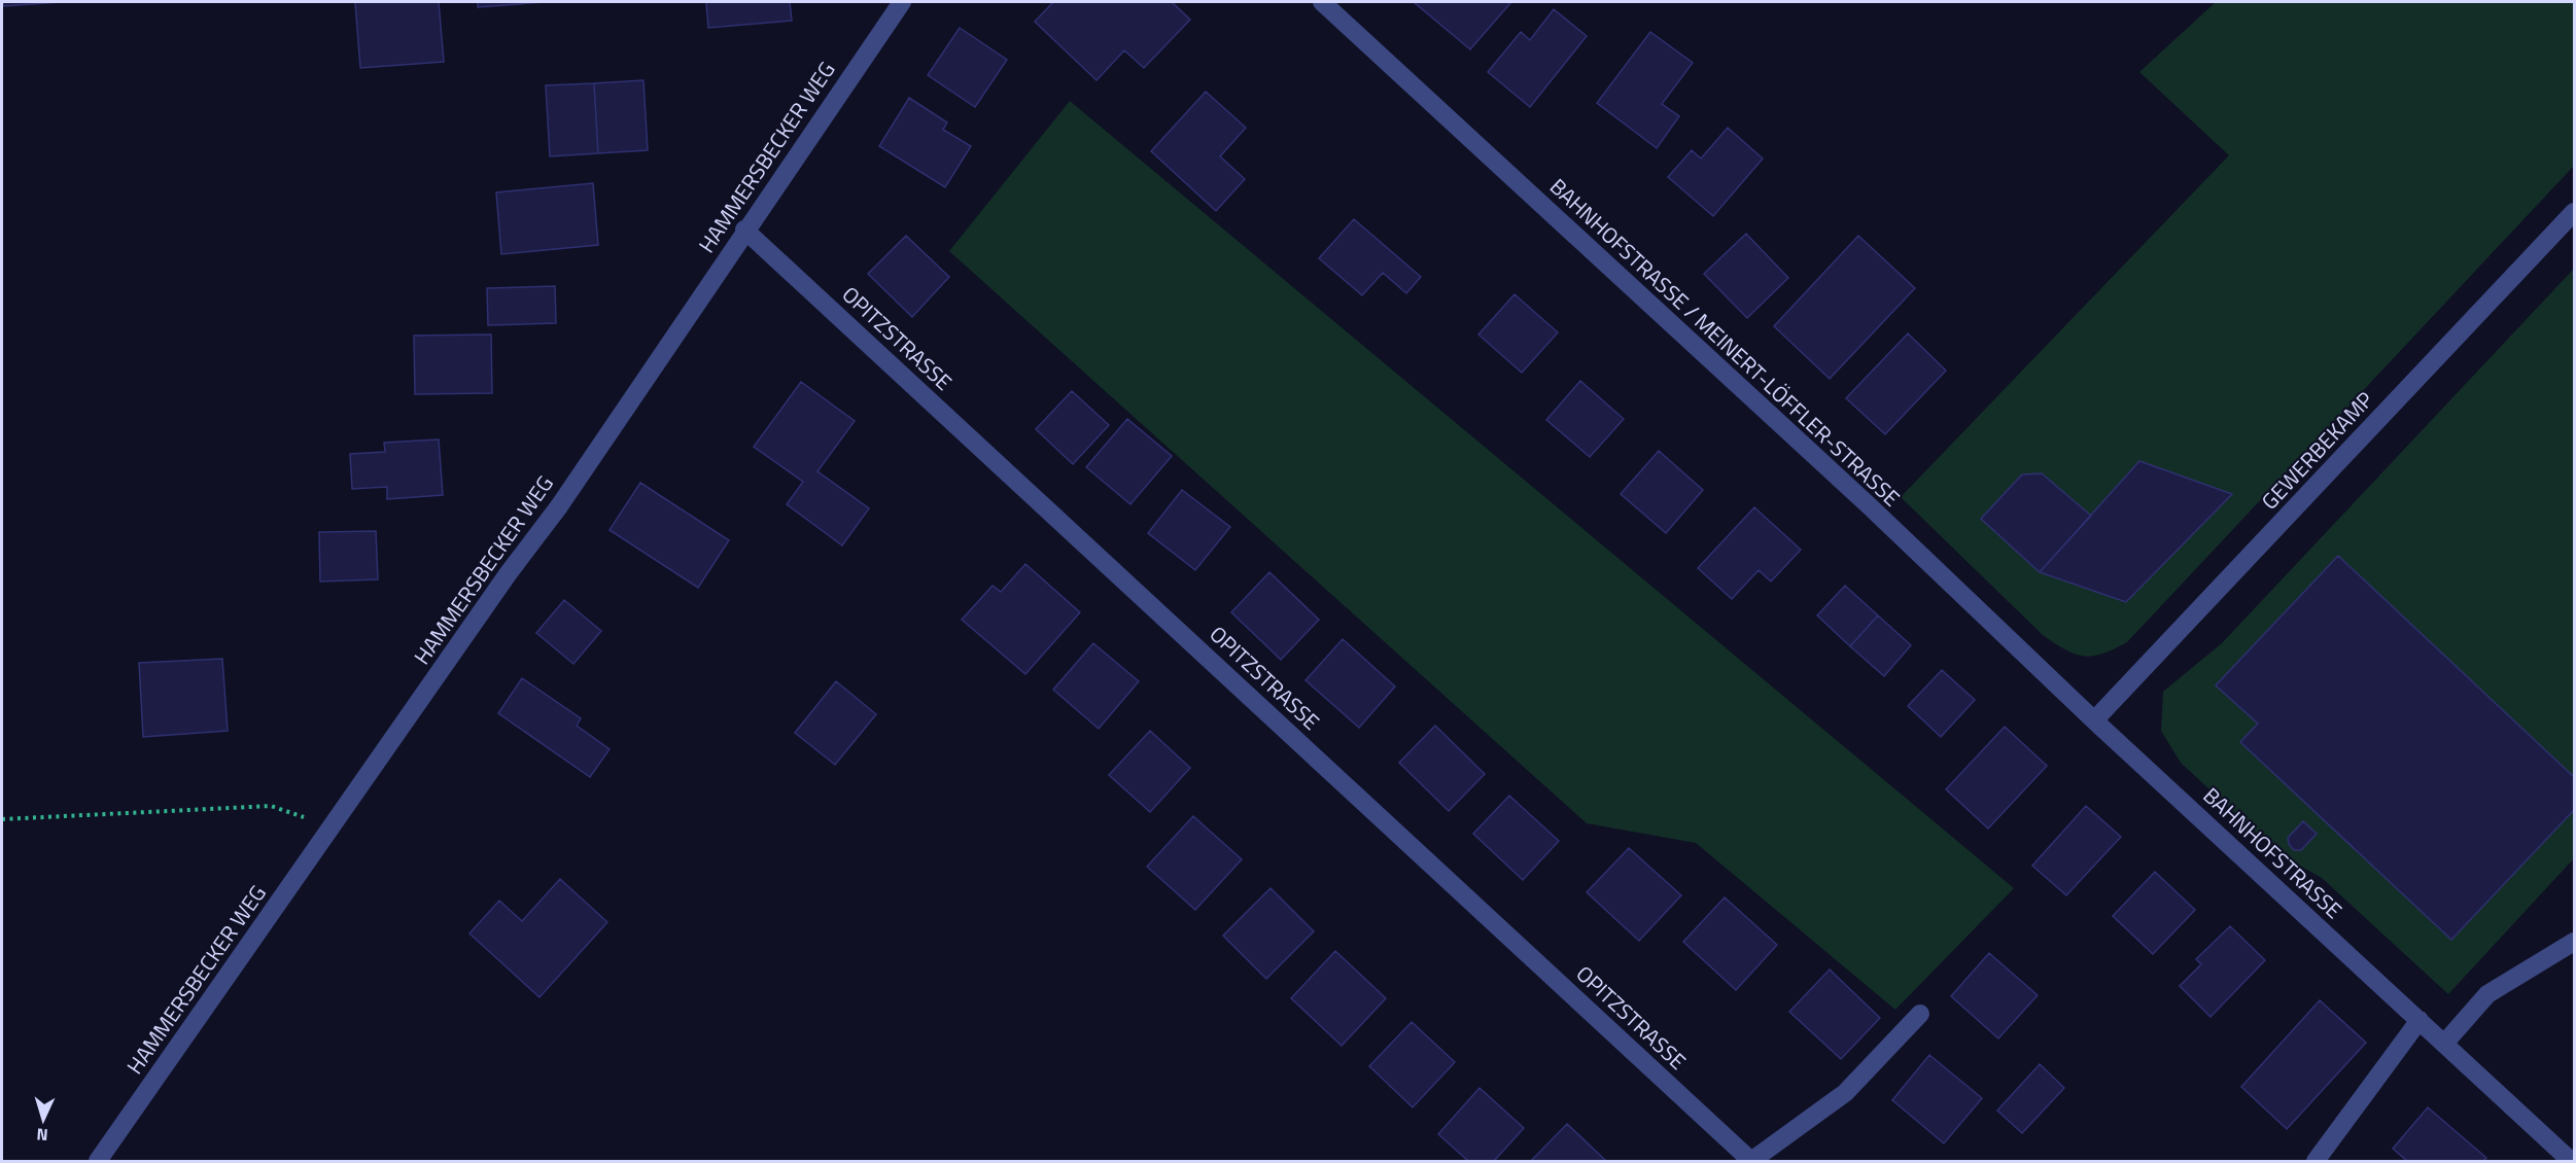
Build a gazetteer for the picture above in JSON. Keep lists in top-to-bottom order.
{
  "streets": {
    "street": [
      "HAMMERSBECKER WEG",
      "OPITZSTRASSE",
      "BAHNHOFSTRASSE / MEINERT-LÖFFLER-STRASSE",
      "GEWERBEKAMP",
      "BAHNHOFSTRASSE"
    ]
  },
  "crossings": [
    ["HAMMERSBECKER WEG", "OPITZSTRASSE"],
    ["BAHNHOFSTRASSE / MEINERT-LÖFFLER-STRASSE", "GEWERBEKAMP"],
    ["BAHNHOFSTRASSE / MEINERT-LÖFFLER-STRASSE", "BAHNHOFSTRASSE"],
    ["GEWERBEKAMP", "BAHNHOFSTRASSE"]
  ],
  "north": "bottom"
}
